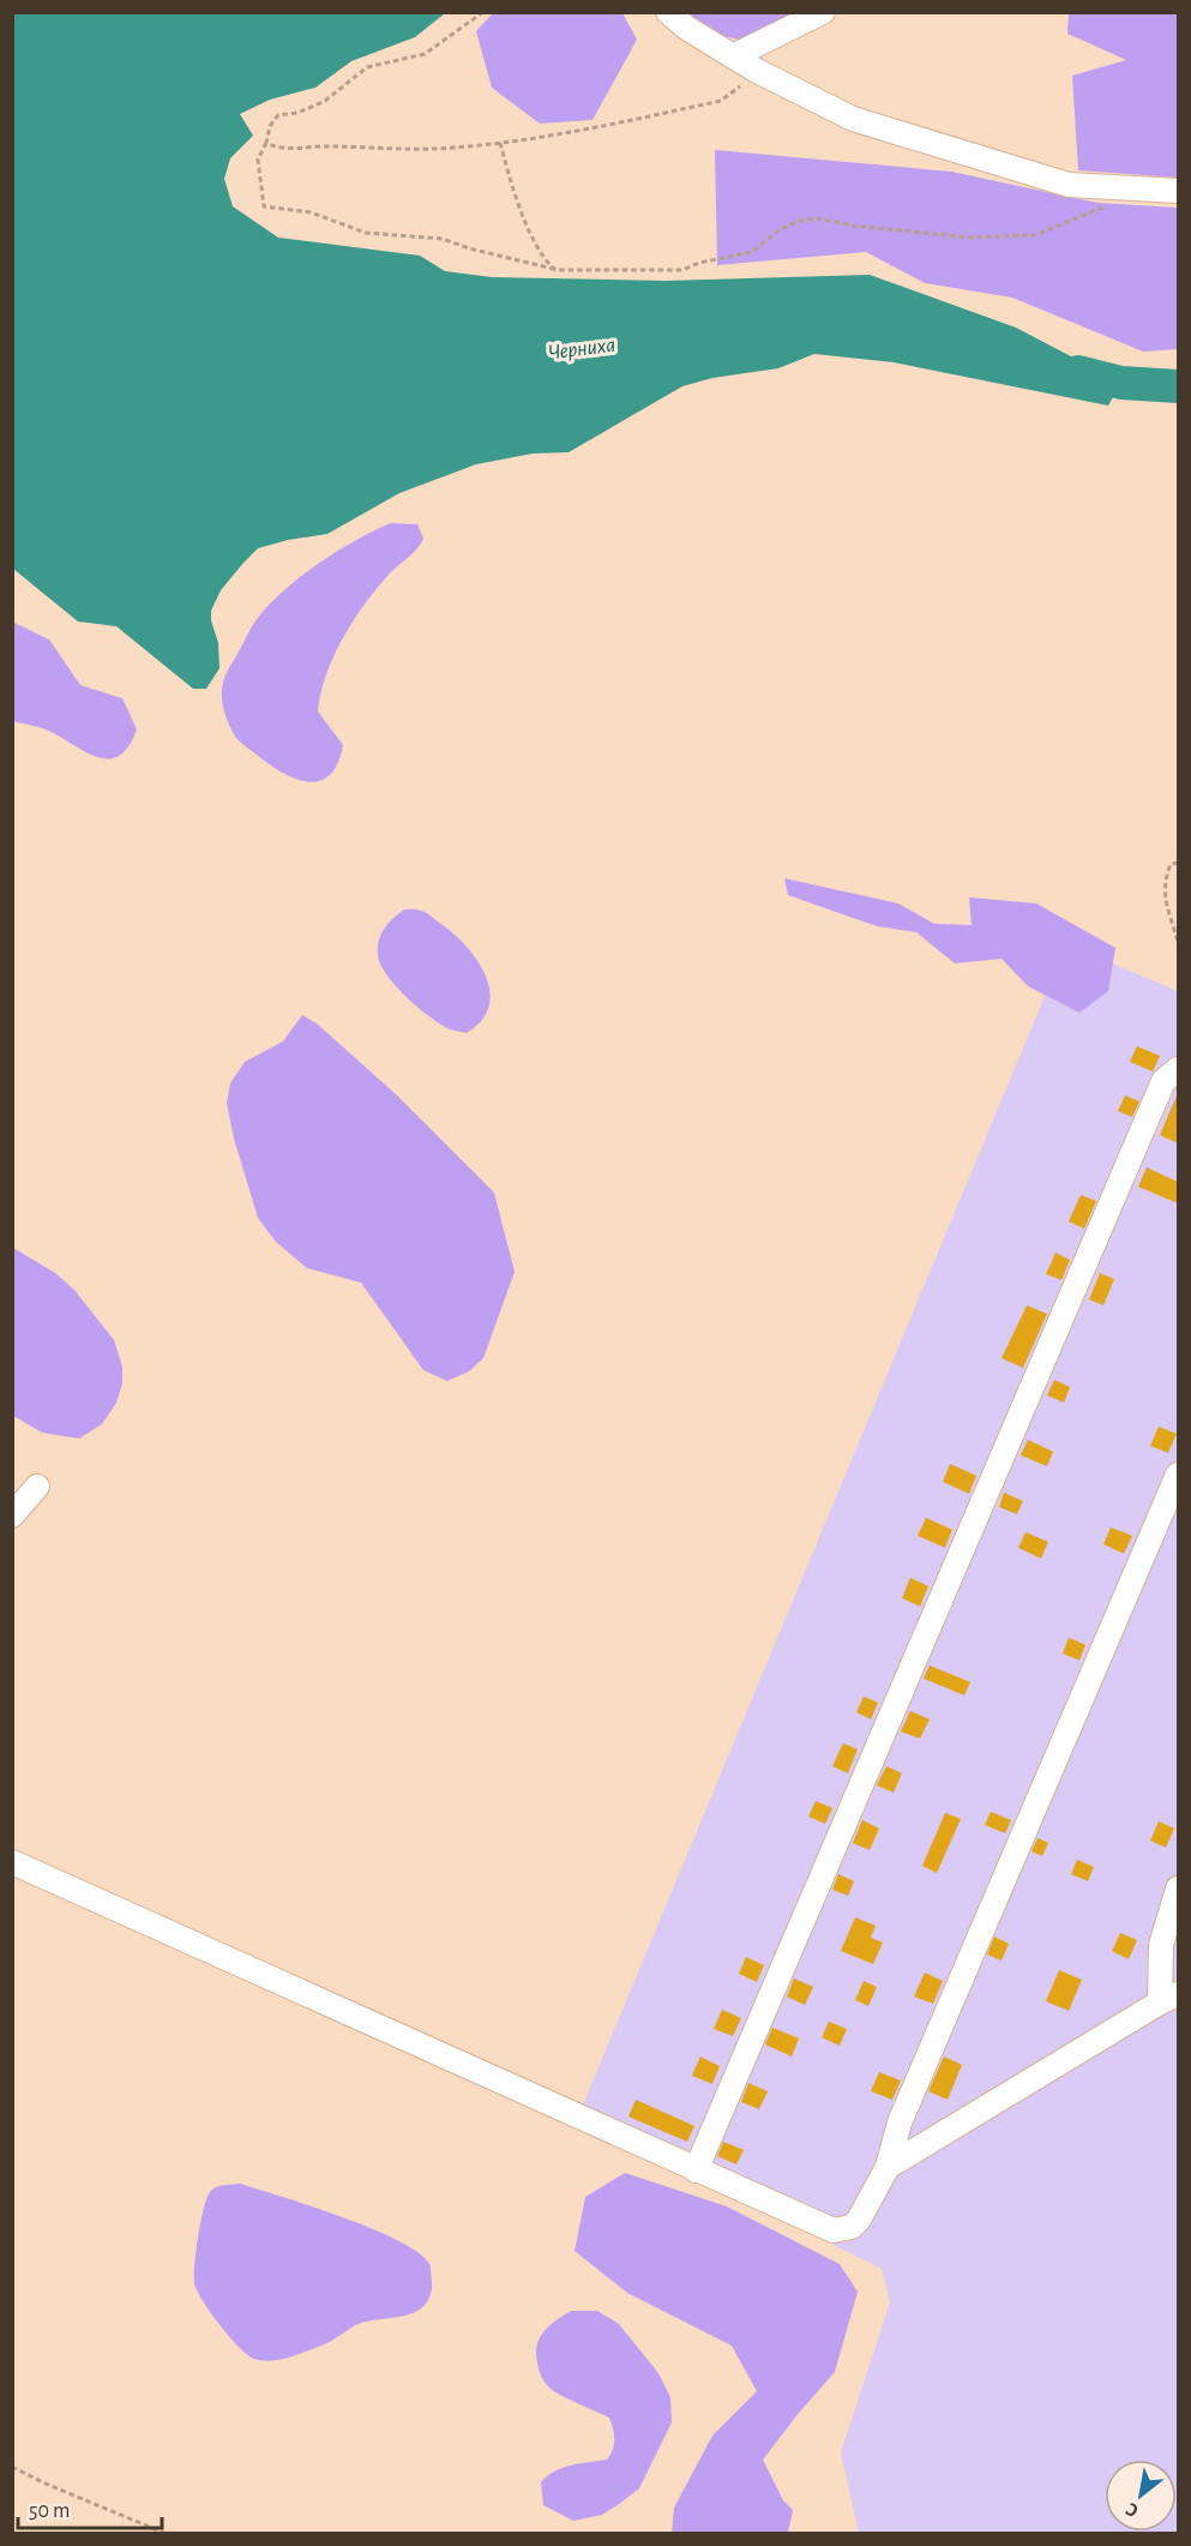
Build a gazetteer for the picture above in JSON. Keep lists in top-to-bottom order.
{
  "water": ["Черниха"],
  "scale_bar": "50 m",
  "north": "bottom left"
}
